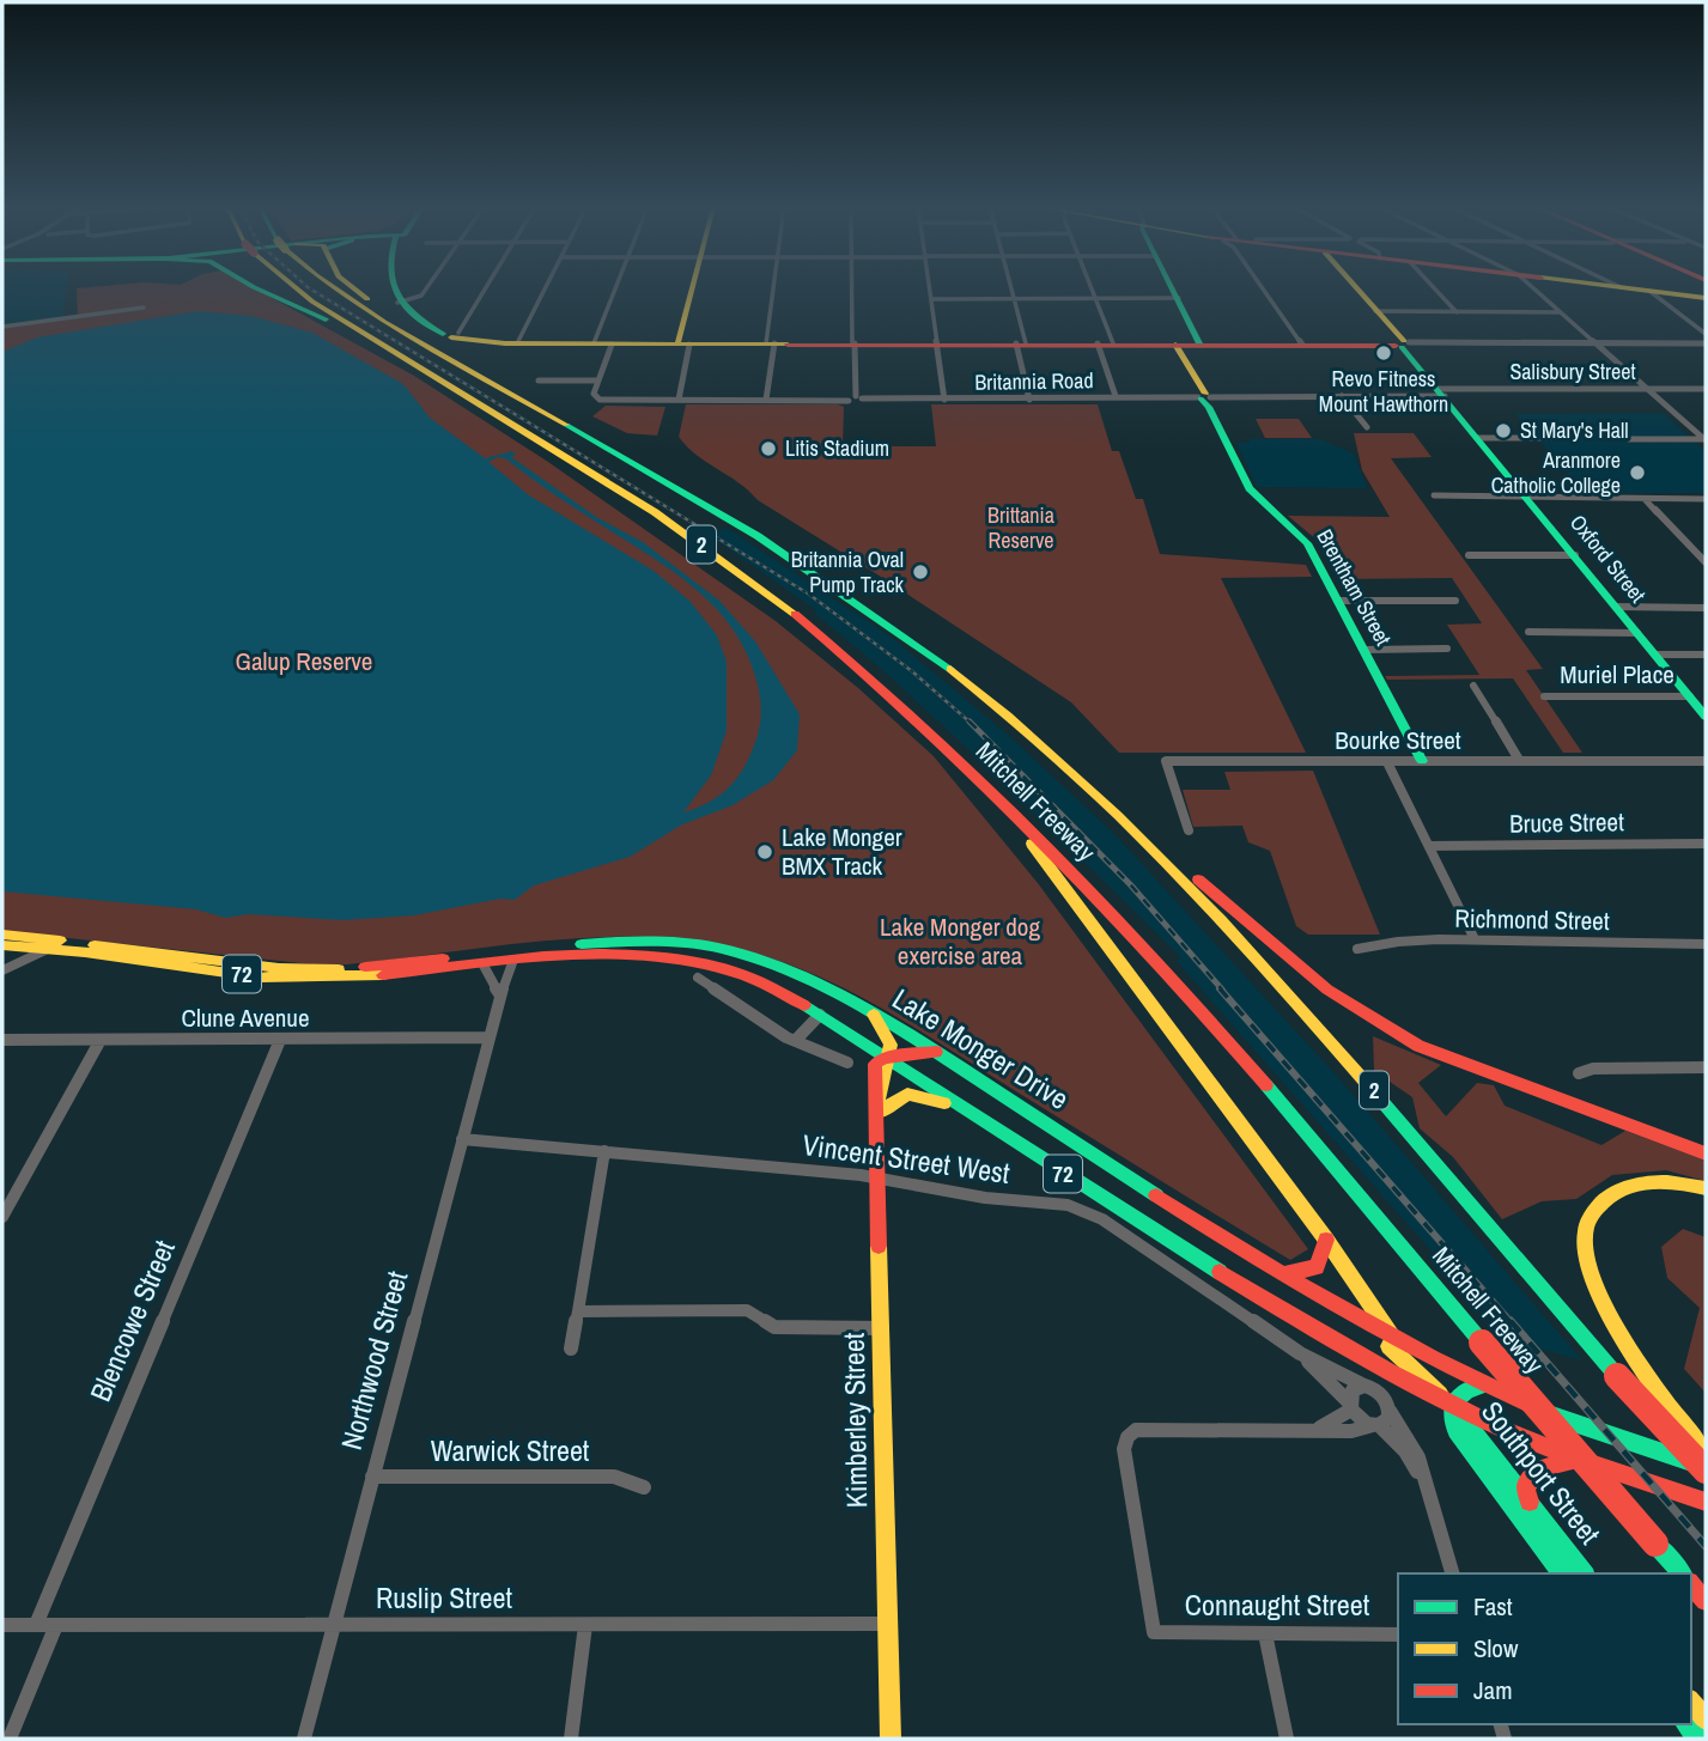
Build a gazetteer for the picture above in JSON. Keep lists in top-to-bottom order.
{
  "streets": {
    "main road": [
      "2",
      "Oxford Street",
      "Brentham Street",
      "Mitchell Freeway",
      "72",
      "Lake Monger Drive",
      "Kimberley Street",
      "Southport Street"
    ],
    "street": [
      "Salisbury Street",
      "Britannia Road",
      "Muriel Place",
      "Bourke Street",
      "Bruce Street",
      "Richmond Street",
      "Clune Avenue",
      "Vincent Street West",
      "Blencowe Street",
      "Northwood Street",
      "Warwick Street",
      "Ruslip Street",
      "Connaught Street"
    ]
  },
  "crossings": [
    ["Salisbury Street", "Britannia Road"],
    ["Salisbury Street", "Oxford Street"],
    ["Britannia Road", "Oxford Street"],
    ["Britannia Road", "Brentham Street"],
    ["Oxford Street", "Muriel Place"],
    ["Brentham Street", "Bourke Street"],
    ["Mitchell Freeway", "Lake Monger Drive"],
    ["Clune Avenue", "Blencowe Street"],
    ["Clune Avenue", "Northwood Street"],
    ["Lake Monger Drive", "Northwood Street"],
    ["Lake Monger Drive", "Kimberley Street"],
    ["Lake Monger Drive", "Southport Street"],
    ["Vincent Street West", "Northwood Street"],
    ["Vincent Street West", "Kimberley Street"],
    ["Blencowe Street", "Ruslip Street"],
    ["Northwood Street", "Warwick Street"],
    ["Northwood Street", "Ruslip Street"],
    ["Kimberley Street", "Ruslip Street"]
  ],
  "parks": ["Brittania Reserve", "Galup Reserve", "Lake Monger dog exercise area"],
  "places": [
    "Revo Fitness Mount Hawthorn",
    "St Mary's Hall",
    "Litis Stadium",
    "Aranmore Catholic College",
    "Britannia Oval Pump Track",
    "Lake Monger BMX Track"
  ],
  "legend": ["Fast", "Slow", "Jam"]
}
